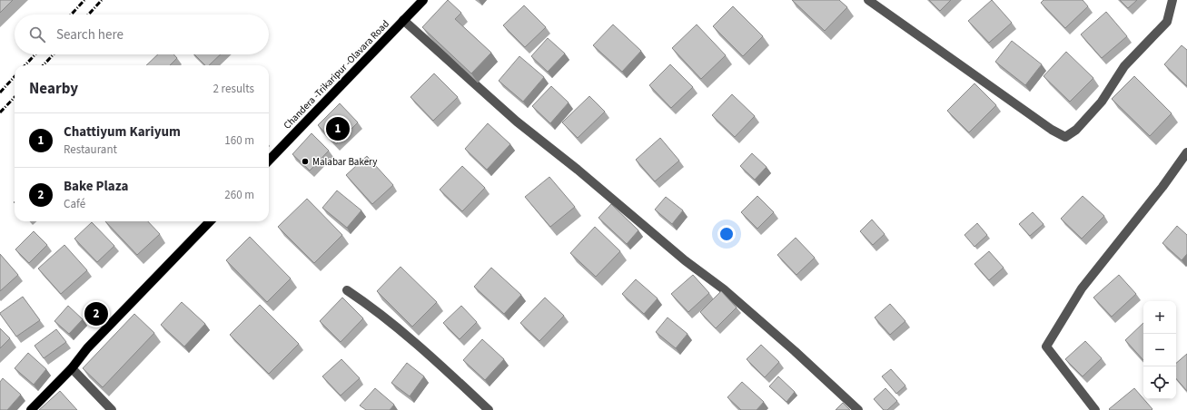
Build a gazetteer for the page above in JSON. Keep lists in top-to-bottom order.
{
  "streets": {
    "main road": ["Chandera -Trikaripur -Olavara Road"]
  },
  "places": ["Malabar Bakery"],
  "page": {
    "search": "Search here",
    "heading": ["Nearby", "2 results"],
    "list": [
      {
        "mark": "1",
        "name": "Chattiyum Kariyum",
        "note": "Restaurant",
        "value": "160 m"
      },
      {
        "mark": "2",
        "name": "Bake Plaza",
        "note": "Café",
        "value": "260 m"
      }
    ],
    "pins": ["1", "2"],
    "map_buttons": ["+", "−"]
  }
}
